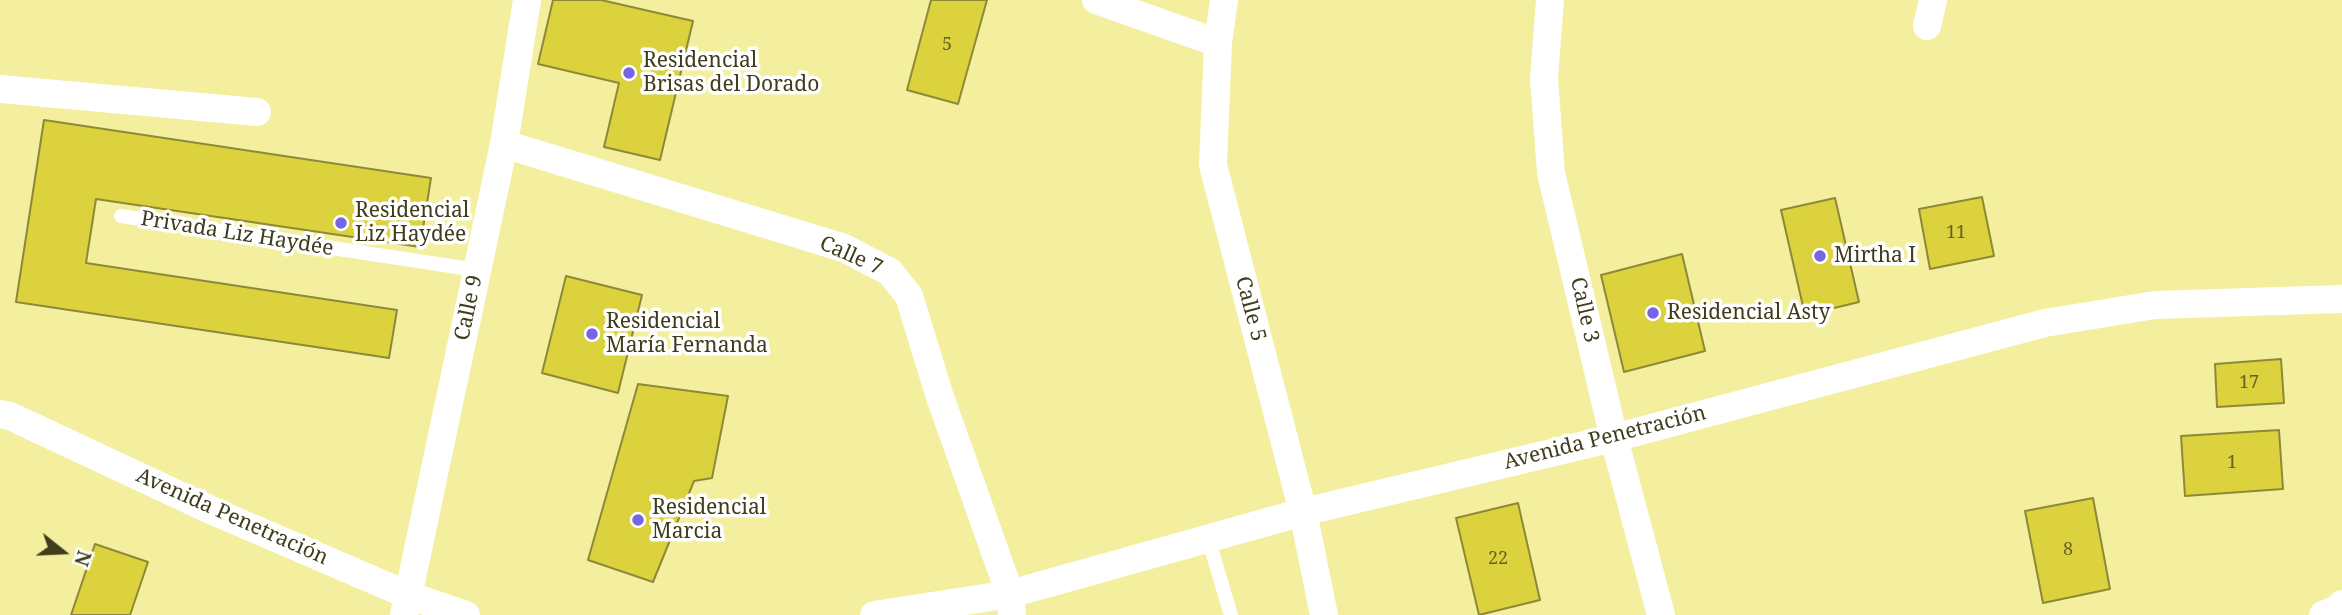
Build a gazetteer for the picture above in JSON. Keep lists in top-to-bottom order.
{
  "streets": {
    "street": [
      "Calle 7",
      "Calle 9",
      "Calle 5",
      "Calle 3",
      "Avenida Penetración"
    ],
    "lane": ["Privada Liz Haydée"]
  },
  "crossings": [
    ["Privada Liz Haydée", "Calle 9"],
    ["Calle 7", "Calle 9"],
    ["Calle 7", "Avenida Penetración"],
    ["Calle 9", "Avenida Penetración"],
    ["Calle 5", "Avenida Penetración"],
    ["Calle 3", "Avenida Penetración"]
  ],
  "places": [
    "Residencial Brisas del Dorado",
    "Residencial Liz Haydée",
    "Mirtha I",
    "Residencial Asty",
    "Residencial María Fernanda",
    "Residencial Marcia"
  ],
  "house_numbers": [
    "5",
    "11",
    "17",
    "1",
    "8",
    "22"
  ],
  "north": "right"
}
